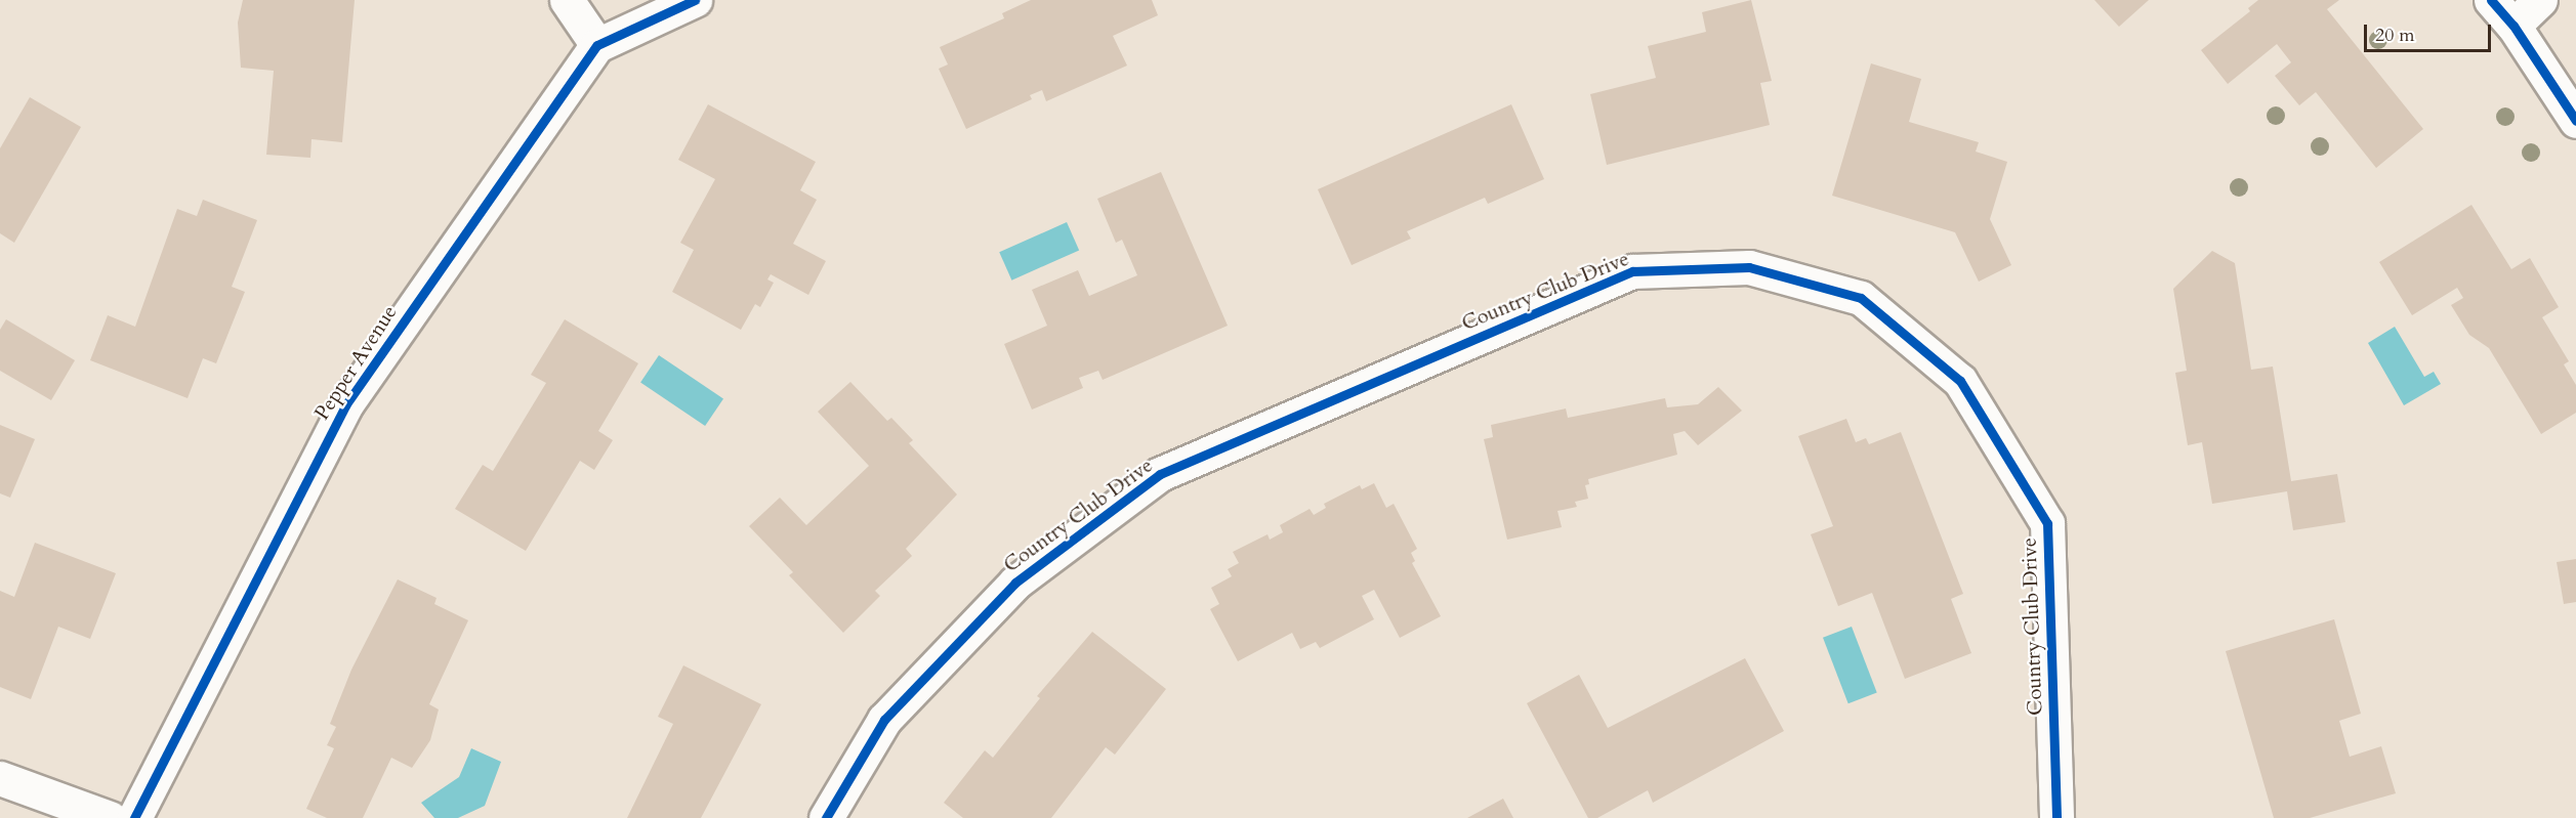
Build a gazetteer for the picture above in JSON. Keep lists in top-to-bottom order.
{
  "streets": {
    "street": ["Country Club Drive", "Pepper Avenue"]
  },
  "scale_bar": "20 m"
}
